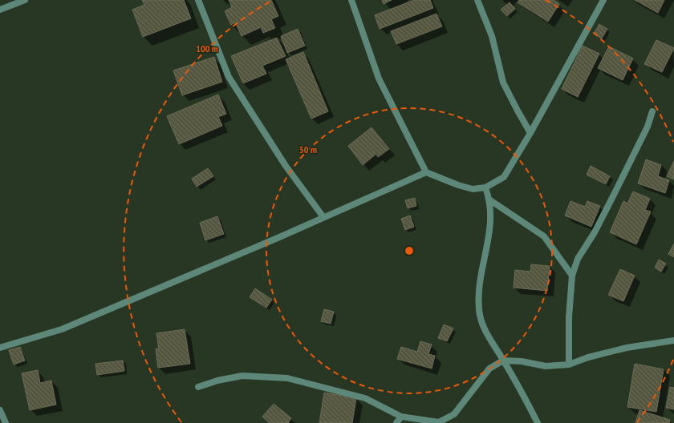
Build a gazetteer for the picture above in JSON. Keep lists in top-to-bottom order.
{
  "rings": ["100 m", "50 m"]
}
